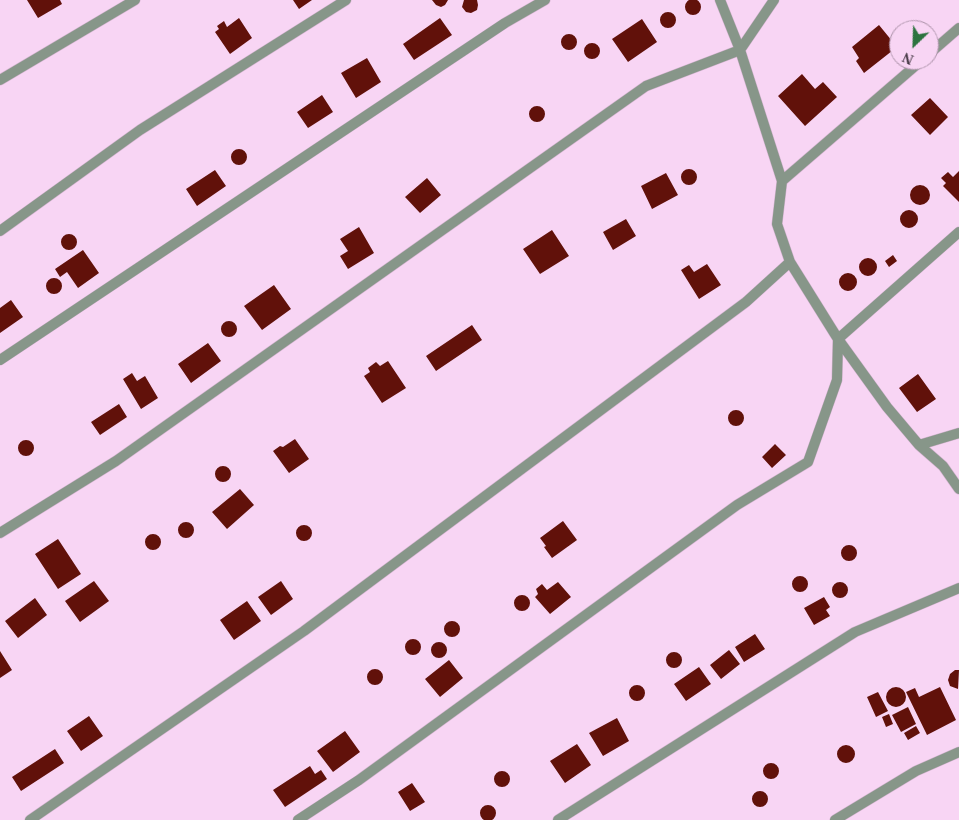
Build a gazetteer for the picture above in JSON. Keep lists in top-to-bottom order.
{
  "north": "bottom left"
}
